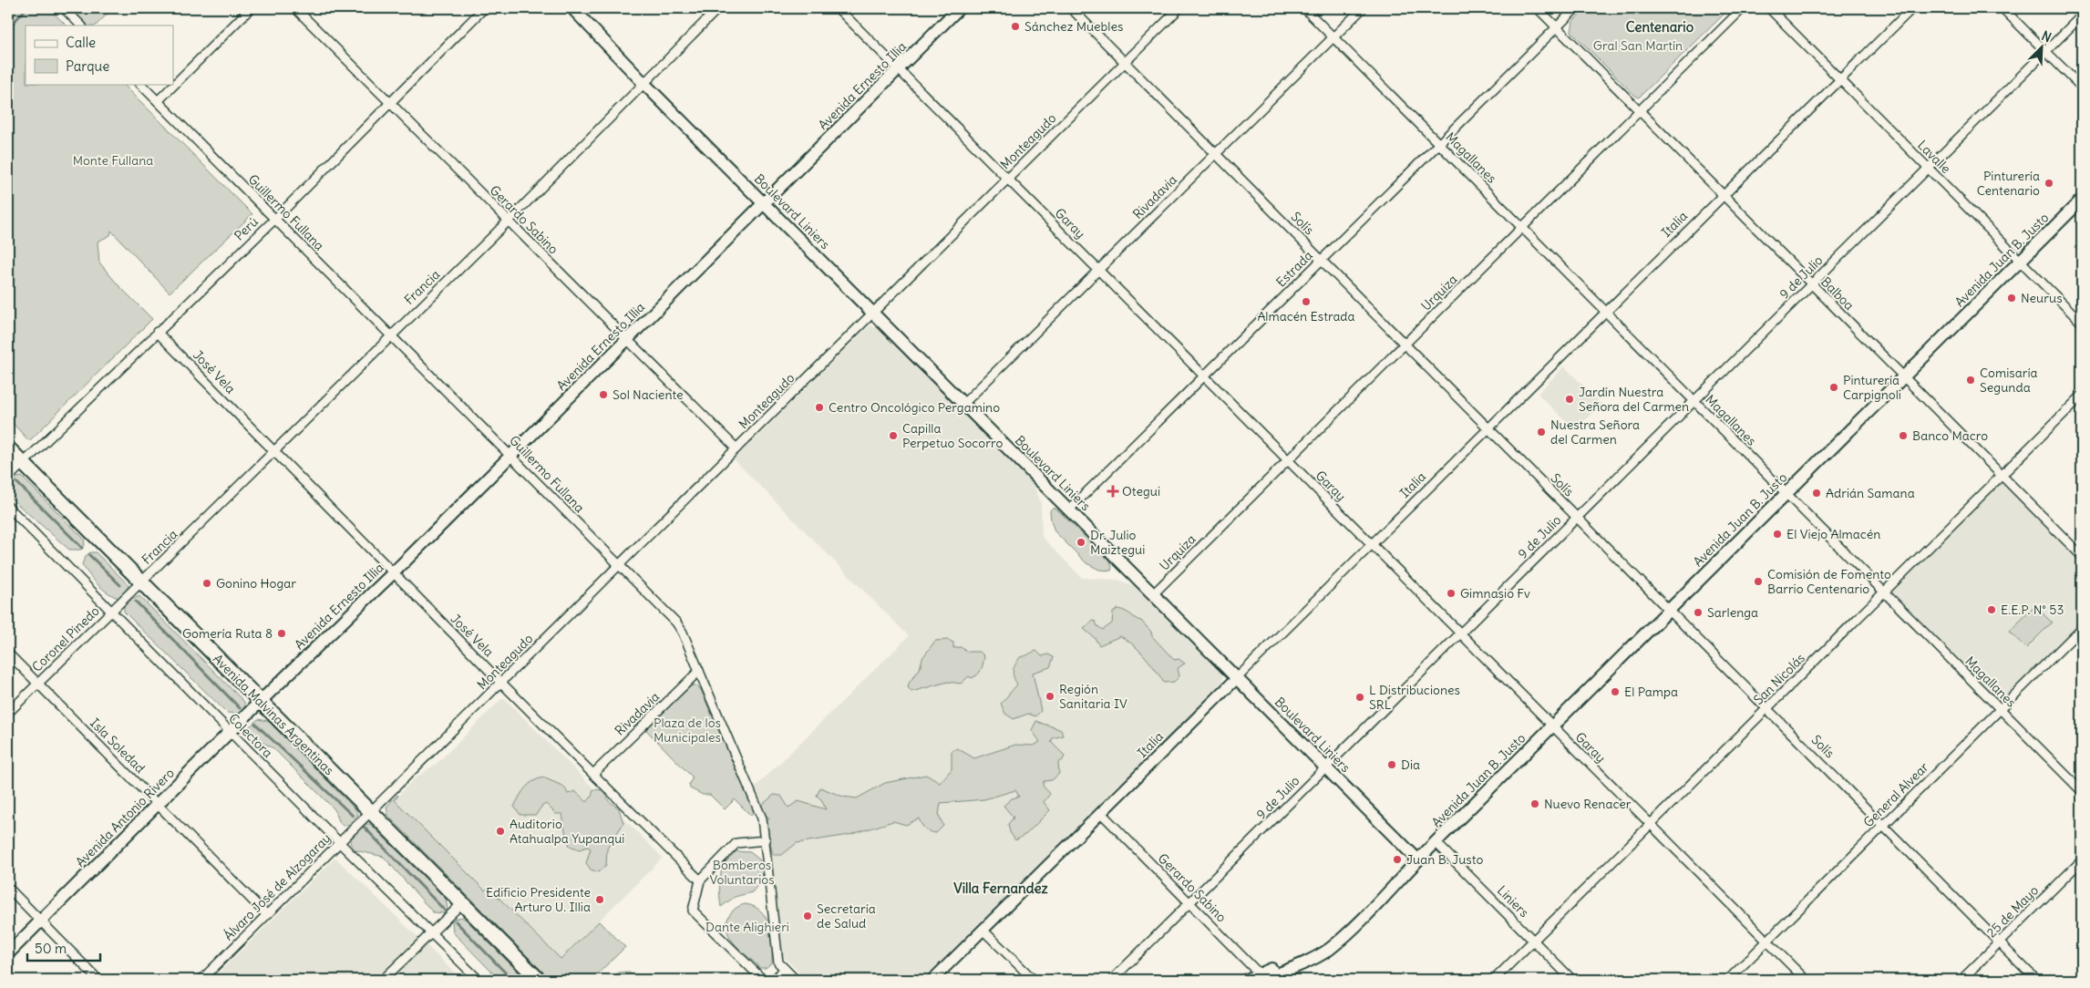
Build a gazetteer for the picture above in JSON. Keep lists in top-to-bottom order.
{
  "streets": {
    "main road": [
      "Avenida Ernesto Illia",
      "Boulevard Liniers",
      "Avenida Juan B. Justo",
      "Avenida Malvinas Argentinas",
      "Avenida Antonio Rivero"
    ],
    "street": [
      "Monteagudo",
      "Lavalle",
      "Magallanes",
      "Rivadavia",
      "Guillermo Fullana",
      "Gerardo Sabino",
      "Garay",
      "Solís",
      "Italia",
      "Perú",
      "Estrada",
      "9 de Julio",
      "Francia",
      "Urquiza",
      "Balboa",
      "José Vela",
      "Coronel Pinedo",
      "San Nicolás",
      "Colectora",
      "Isla Soledad",
      "General Alvear",
      "Álvaro José de Alzogaray",
      "Liniers",
      "25 de Mayo"
    ]
  },
  "crossings": [
    ["Avenida Ernesto Illia", "Boulevard Liniers"],
    ["Avenida Ernesto Illia", "Guillermo Fullana"],
    ["Avenida Ernesto Illia", "Gerardo Sabino"],
    ["Avenida Ernesto Illia", "Garay"],
    ["Avenida Ernesto Illia", "José Vela"],
    ["Avenida Ernesto Illia", "Avenida Malvinas Argentinas"],
    ["Avenida Ernesto Illia", "Avenida Antonio Rivero"],
    ["Monteagudo", "Boulevard Liniers"],
    ["Monteagudo", "Guillermo Fullana"],
    ["Monteagudo", "Gerardo Sabino"],
    ["Monteagudo", "Garay"],
    ["Monteagudo", "Solís"],
    ["Monteagudo", "José Vela"],
    ["Monteagudo", "Avenida Malvinas Argentinas"],
    ["Monteagudo", "Álvaro José de Alzogaray"],
    ["Lavalle", "Italia"],
    ["Lavalle", "Avenida Juan B. Justo"],
    ["Lavalle", "9 de Julio"],
    ["Magallanes", "Rivadavia"],
    ["Magallanes", "Italia"],
    ["Magallanes", "Avenida Juan B. Justo"],
    ["Magallanes", "Estrada"],
    ["Magallanes", "9 de Julio"],
    ["Magallanes", "Urquiza"],
    ["Magallanes", "San Nicolás"],
    ["Magallanes", "General Alvear"],
    ["Rivadavia", "Boulevard Liniers"],
    ["Rivadavia", "Guillermo Fullana"],
    ["Rivadavia", "Garay"],
    ["Rivadavia", "Solís"],
    ["Rivadavia", "José Vela"],
    ["Boulevard Liniers", "Italia"],
    ["Boulevard Liniers", "Avenida Juan B. Justo"],
    ["Boulevard Liniers", "Estrada"],
    ["Boulevard Liniers", "9 de Julio"],
    ["Boulevard Liniers", "Francia"],
    ["Boulevard Liniers", "Urquiza"],
    ["Guillermo Fullana", "Perú"],
    ["Guillermo Fullana", "Francia"],
    ["Gerardo Sabino", "Italia"],
    ["Gerardo Sabino", "Perú"],
    ["Gerardo Sabino", "Avenida Juan B. Justo"],
    ["Gerardo Sabino", "9 de Julio"],
    ["Gerardo Sabino", "Francia"],
    ["Garay", "Italia"],
    ["Garay", "Avenida Juan B. Justo"],
    ["Garay", "Estrada"],
    ["Garay", "9 de Julio"],
    ["Garay", "Urquiza"],
    ["Garay", "San Nicolás"],
    ["Garay", "General Alvear"],
    ["Solís", "Italia"],
    ["Solís", "Avenida Juan B. Justo"],
    ["Solís", "Estrada"],
    ["Solís", "9 de Julio"],
    ["Solís", "Urquiza"],
    ["Solís", "San Nicolás"],
    ["Solís", "General Alvear"],
    ["Solís", "25 de Mayo"],
    ["Italia", "Balboa"],
    ["Perú", "José Vela"],
    ["Perú", "Avenida Malvinas Argentinas"],
    ["Avenida Juan B. Justo", "Balboa"],
    ["Avenida Juan B. Justo", "Liniers"],
    ["Estrada", "Balboa"],
    ["9 de Julio", "Balboa"],
    ["Francia", "José Vela"],
    ["Francia", "Coronel Pinedo"],
    ["Francia", "Avenida Malvinas Argentinas"],
    ["Urquiza", "Balboa"],
    ["Balboa", "San Nicolás"],
    ["Coronel Pinedo", "Avenida Malvinas Argentinas"],
    ["Coronel Pinedo", "Colectora"],
    ["Coronel Pinedo", "Isla Soledad"],
    ["San Nicolás", "Liniers"],
    ["Avenida Malvinas Argentinas", "Avenida Antonio Rivero"],
    ["Avenida Malvinas Argentinas", "Álvaro José de Alzogaray"],
    ["Colectora", "Avenida Antonio Rivero"],
    ["Colectora", "Álvaro José de Alzogaray"],
    ["Isla Soledad", "Avenida Antonio Rivero"],
    ["Isla Soledad", "Álvaro José de Alzogaray"]
  ],
  "districts": ["Centenario", "Villa Fernandez"],
  "parks": [
    "Gral San Martín",
    "Monte Fullana",
    "Plaza de los Municipales",
    "Bomberos Voluntarios",
    "Dante Alighieri"
  ],
  "places": {
    "other": [
      "Sánchez Muebles",
      "Pinturería Centenario",
      "Neurus",
      "Almacén Estrada",
      "Comisaría Segunda",
      "Pinturería Carpignoli",
      "Sol Naciente",
      "Jardín Nuestra Señora del Carmen",
      "Centro Oncológico Pergamino",
      "Nuestra Señora del Carmen",
      "Capilla Perpetuo Socorro",
      "Banco Macro",
      "Adrián Samana",
      "El Viejo Almacén",
      "Dr. Julio Maiztegui",
      "Comisión de Fomento Barrio Centenario",
      "Gonino Hogar",
      "Gimnasio Fv",
      "E.E.P. N° 53",
      "Sarlenga",
      "Gomería Ruta 8",
      "El Pampa",
      "Región Sanitaria IV",
      "L Distribuciones SRL",
      "Dia",
      "Nuevo Renacer",
      "Auditorio Atahualpa Yupanqui",
      "Juan B. Justo",
      "Edificio Presidente Arturo U. Illia",
      "Secretaría de Salud"
    ],
    "health": ["Otegui"]
  },
  "legend": ["Calle", "Parque"],
  "scale_bar": "50 m",
  "north": "top right"
}
